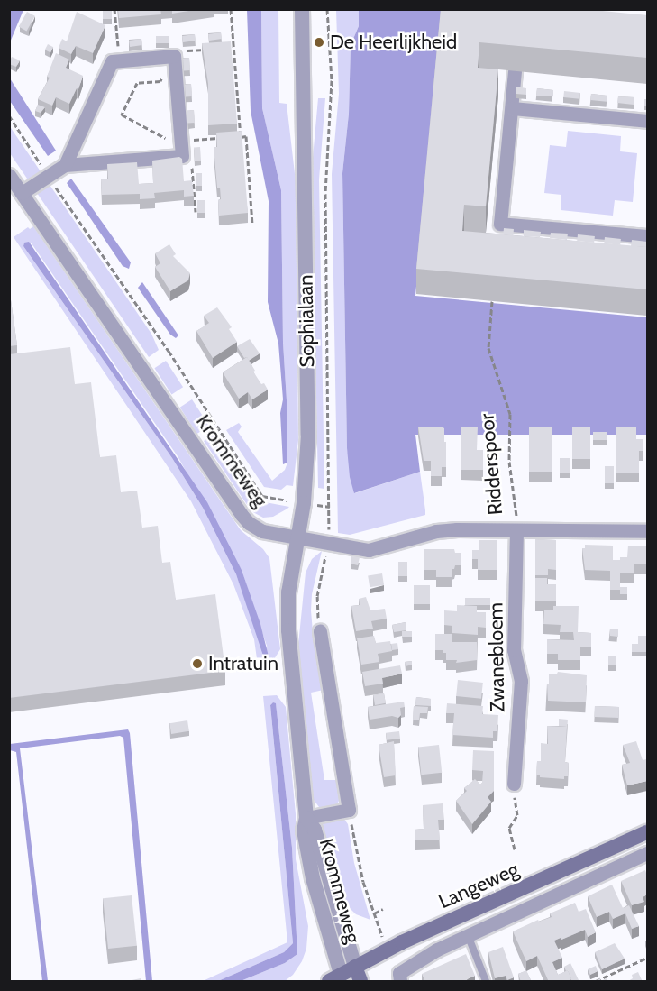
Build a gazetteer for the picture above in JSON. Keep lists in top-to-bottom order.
{
  "streets": {
    "main road": ["Langeweg"],
    "street": ["Sophialaan", "Krommeweg", "Zwanebloem"],
    "path": ["Ridderspoor"]
  },
  "crossings": [
    ["Sophialaan", "Krommeweg"],
    ["Krommeweg", "Langeweg"],
    ["Ridderspoor", "Zwanebloem"]
  ],
  "places": ["De Heerlijkheid", "Intratuin"]
}
